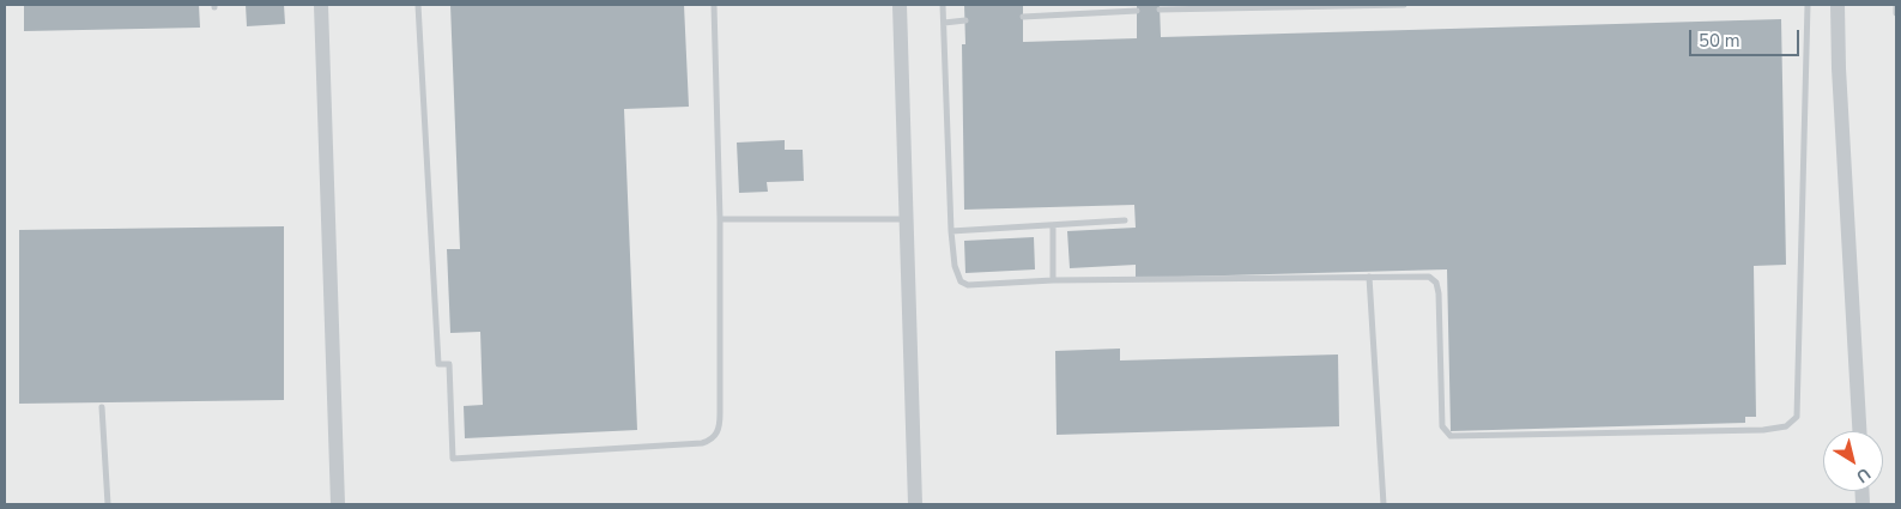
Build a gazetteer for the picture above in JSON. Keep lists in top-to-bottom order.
{
  "scale_bar": "50 m",
  "north": "bottom right"
}
